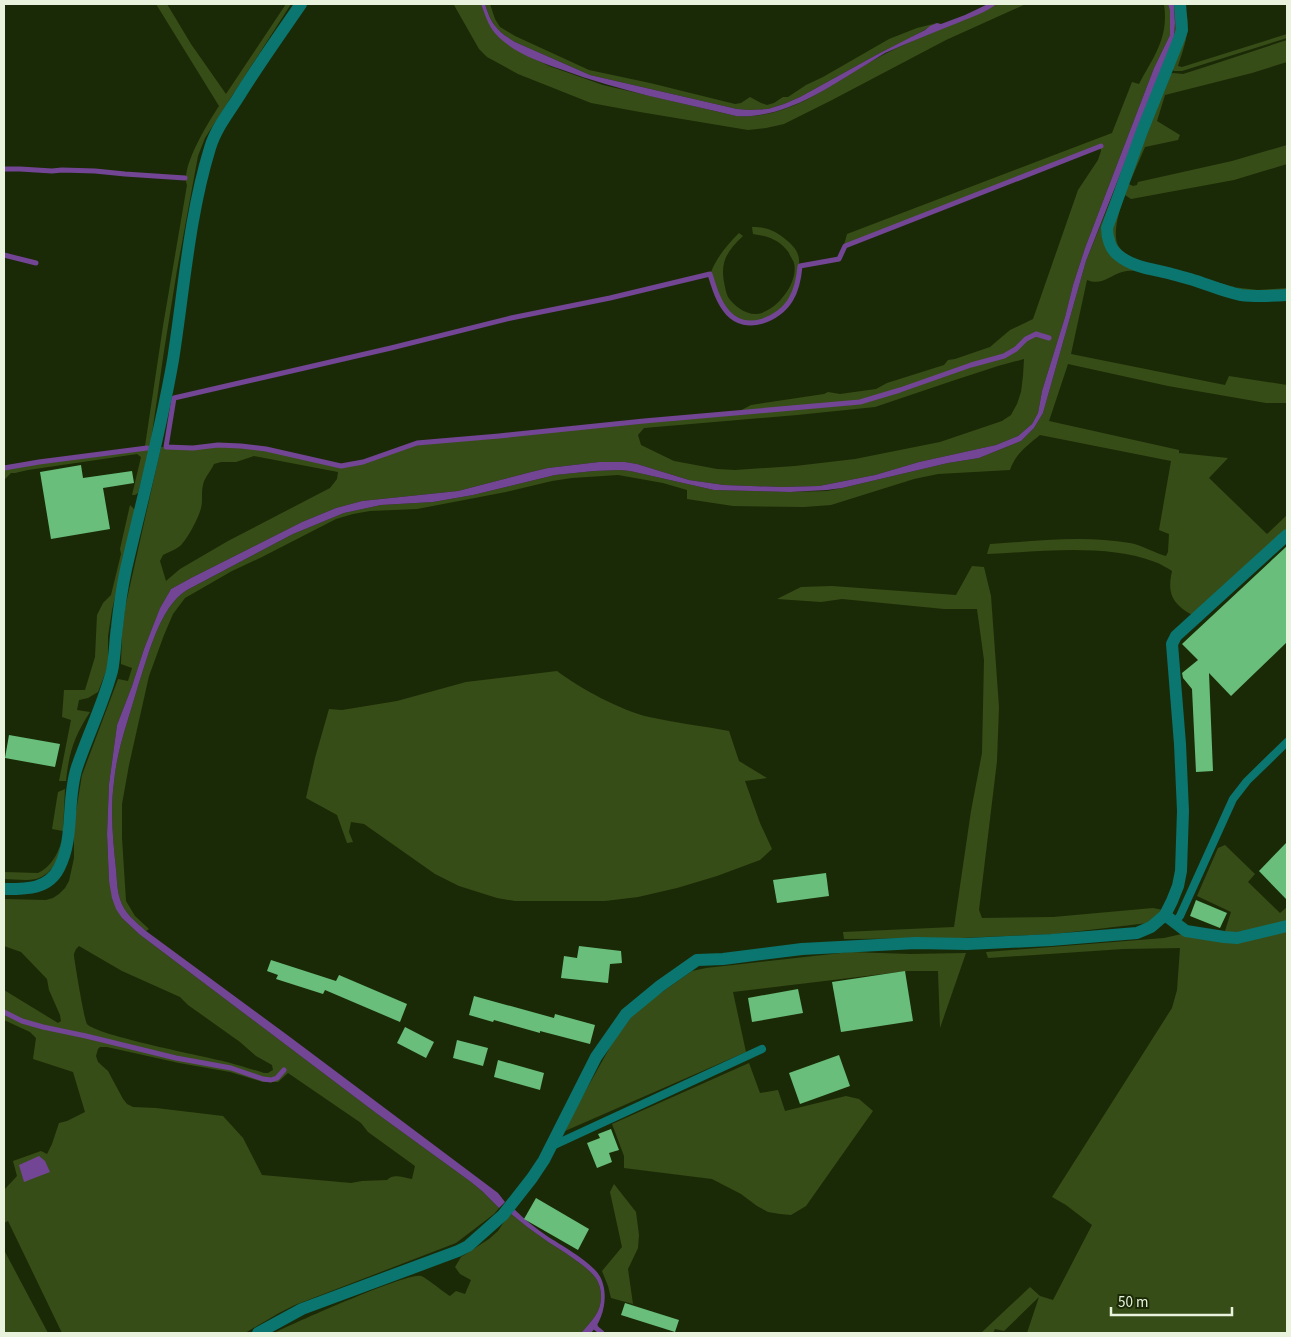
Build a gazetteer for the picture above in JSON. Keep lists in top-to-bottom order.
{
  "scale_bar": "50 m"
}
